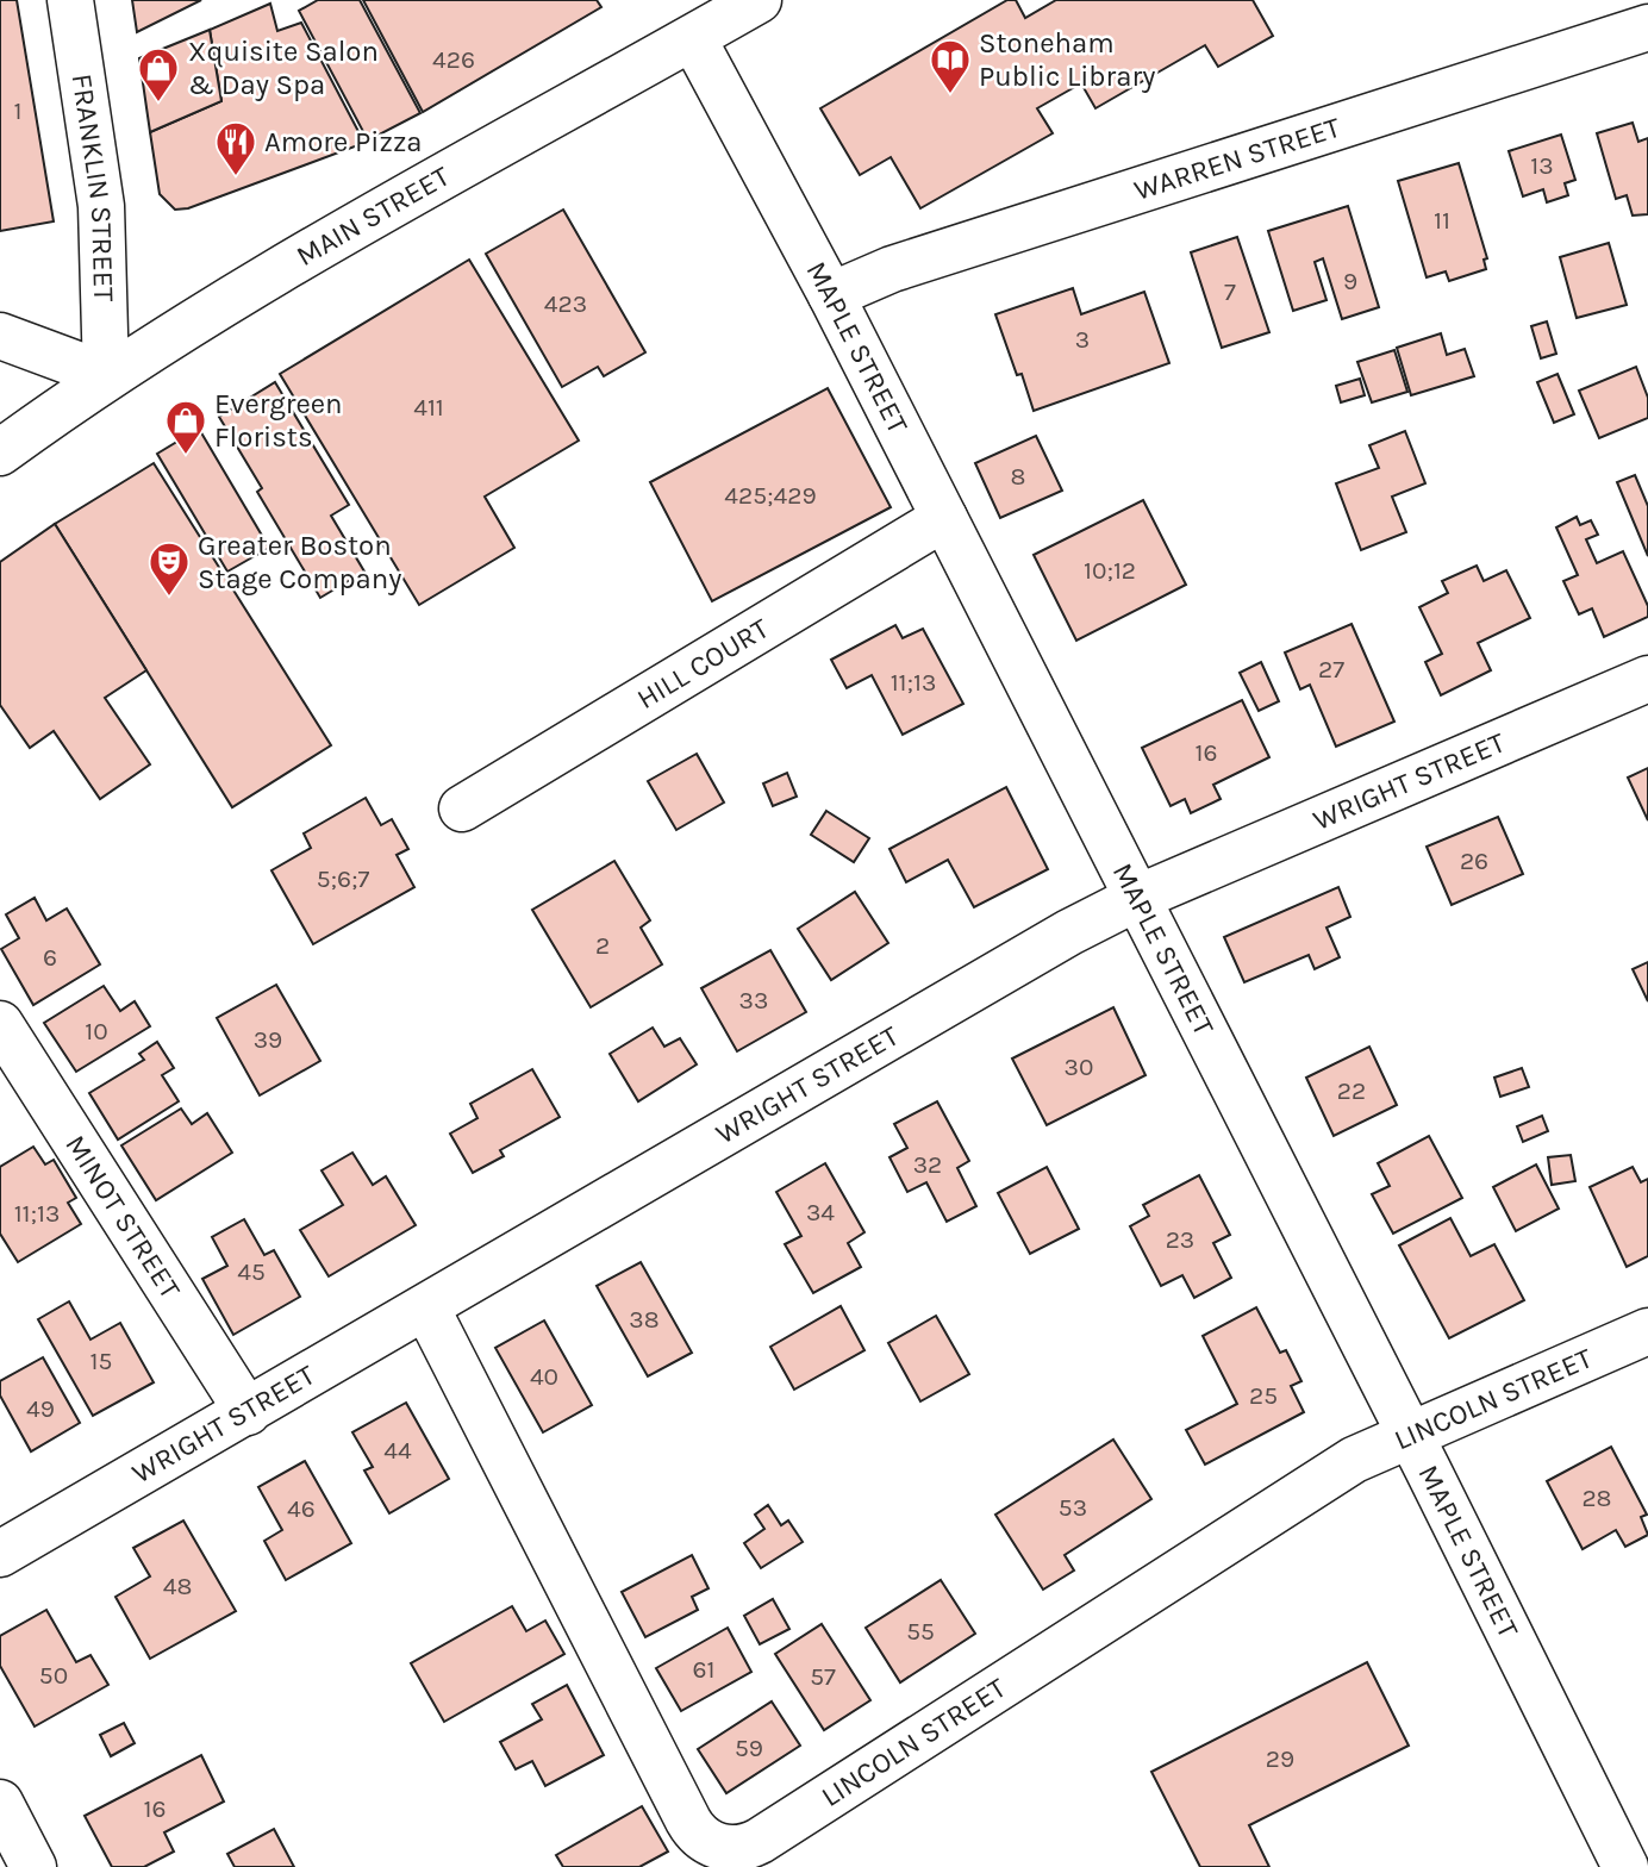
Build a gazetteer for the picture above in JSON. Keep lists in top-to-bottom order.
{
  "streets": {
    "street": [
      "WARREN STREET",
      "FRANKLIN STREET",
      "MAIN STREET",
      "MAPLE STREET",
      "HILL COURT",
      "WRIGHT STREET",
      "MINOT STREET",
      "LINCOLN STREET"
    ]
  },
  "crossings": [
    ["WARREN STREET", "MAPLE STREET"],
    ["FRANKLIN STREET", "MAIN STREET"],
    ["MAIN STREET", "MAPLE STREET"],
    ["MAPLE STREET", "HILL COURT"],
    ["MAPLE STREET", "WRIGHT STREET"],
    ["MAPLE STREET", "LINCOLN STREET"],
    ["WRIGHT STREET", "MINOT STREET"],
    ["WRIGHT STREET", "LINCOLN STREET"]
  ],
  "places": {
    "library": ["Stoneham Public Library"],
    "shop": ["Xquisite Salon & Day Spa", "Evergreen Florists"],
    "restaurant": ["Amore Pizza"],
    "theatre": ["Greater Boston Stage Company"]
  },
  "house_numbers": [
    "426",
    "1",
    "13",
    "11",
    "9",
    "7",
    "423",
    "3",
    "411",
    "8",
    "425;429",
    "10;12",
    "27",
    "11;13",
    "16",
    "26",
    "5;6;7",
    "2",
    "6",
    "33",
    "10",
    "39",
    "30",
    "22",
    "32",
    "34",
    "11;13",
    "23",
    "45",
    "38",
    "15",
    "40",
    "25",
    "49",
    "44",
    "28",
    "53",
    "46",
    "48",
    "55",
    "61",
    "50",
    "57",
    "59",
    "29",
    "16"
  ]
}
